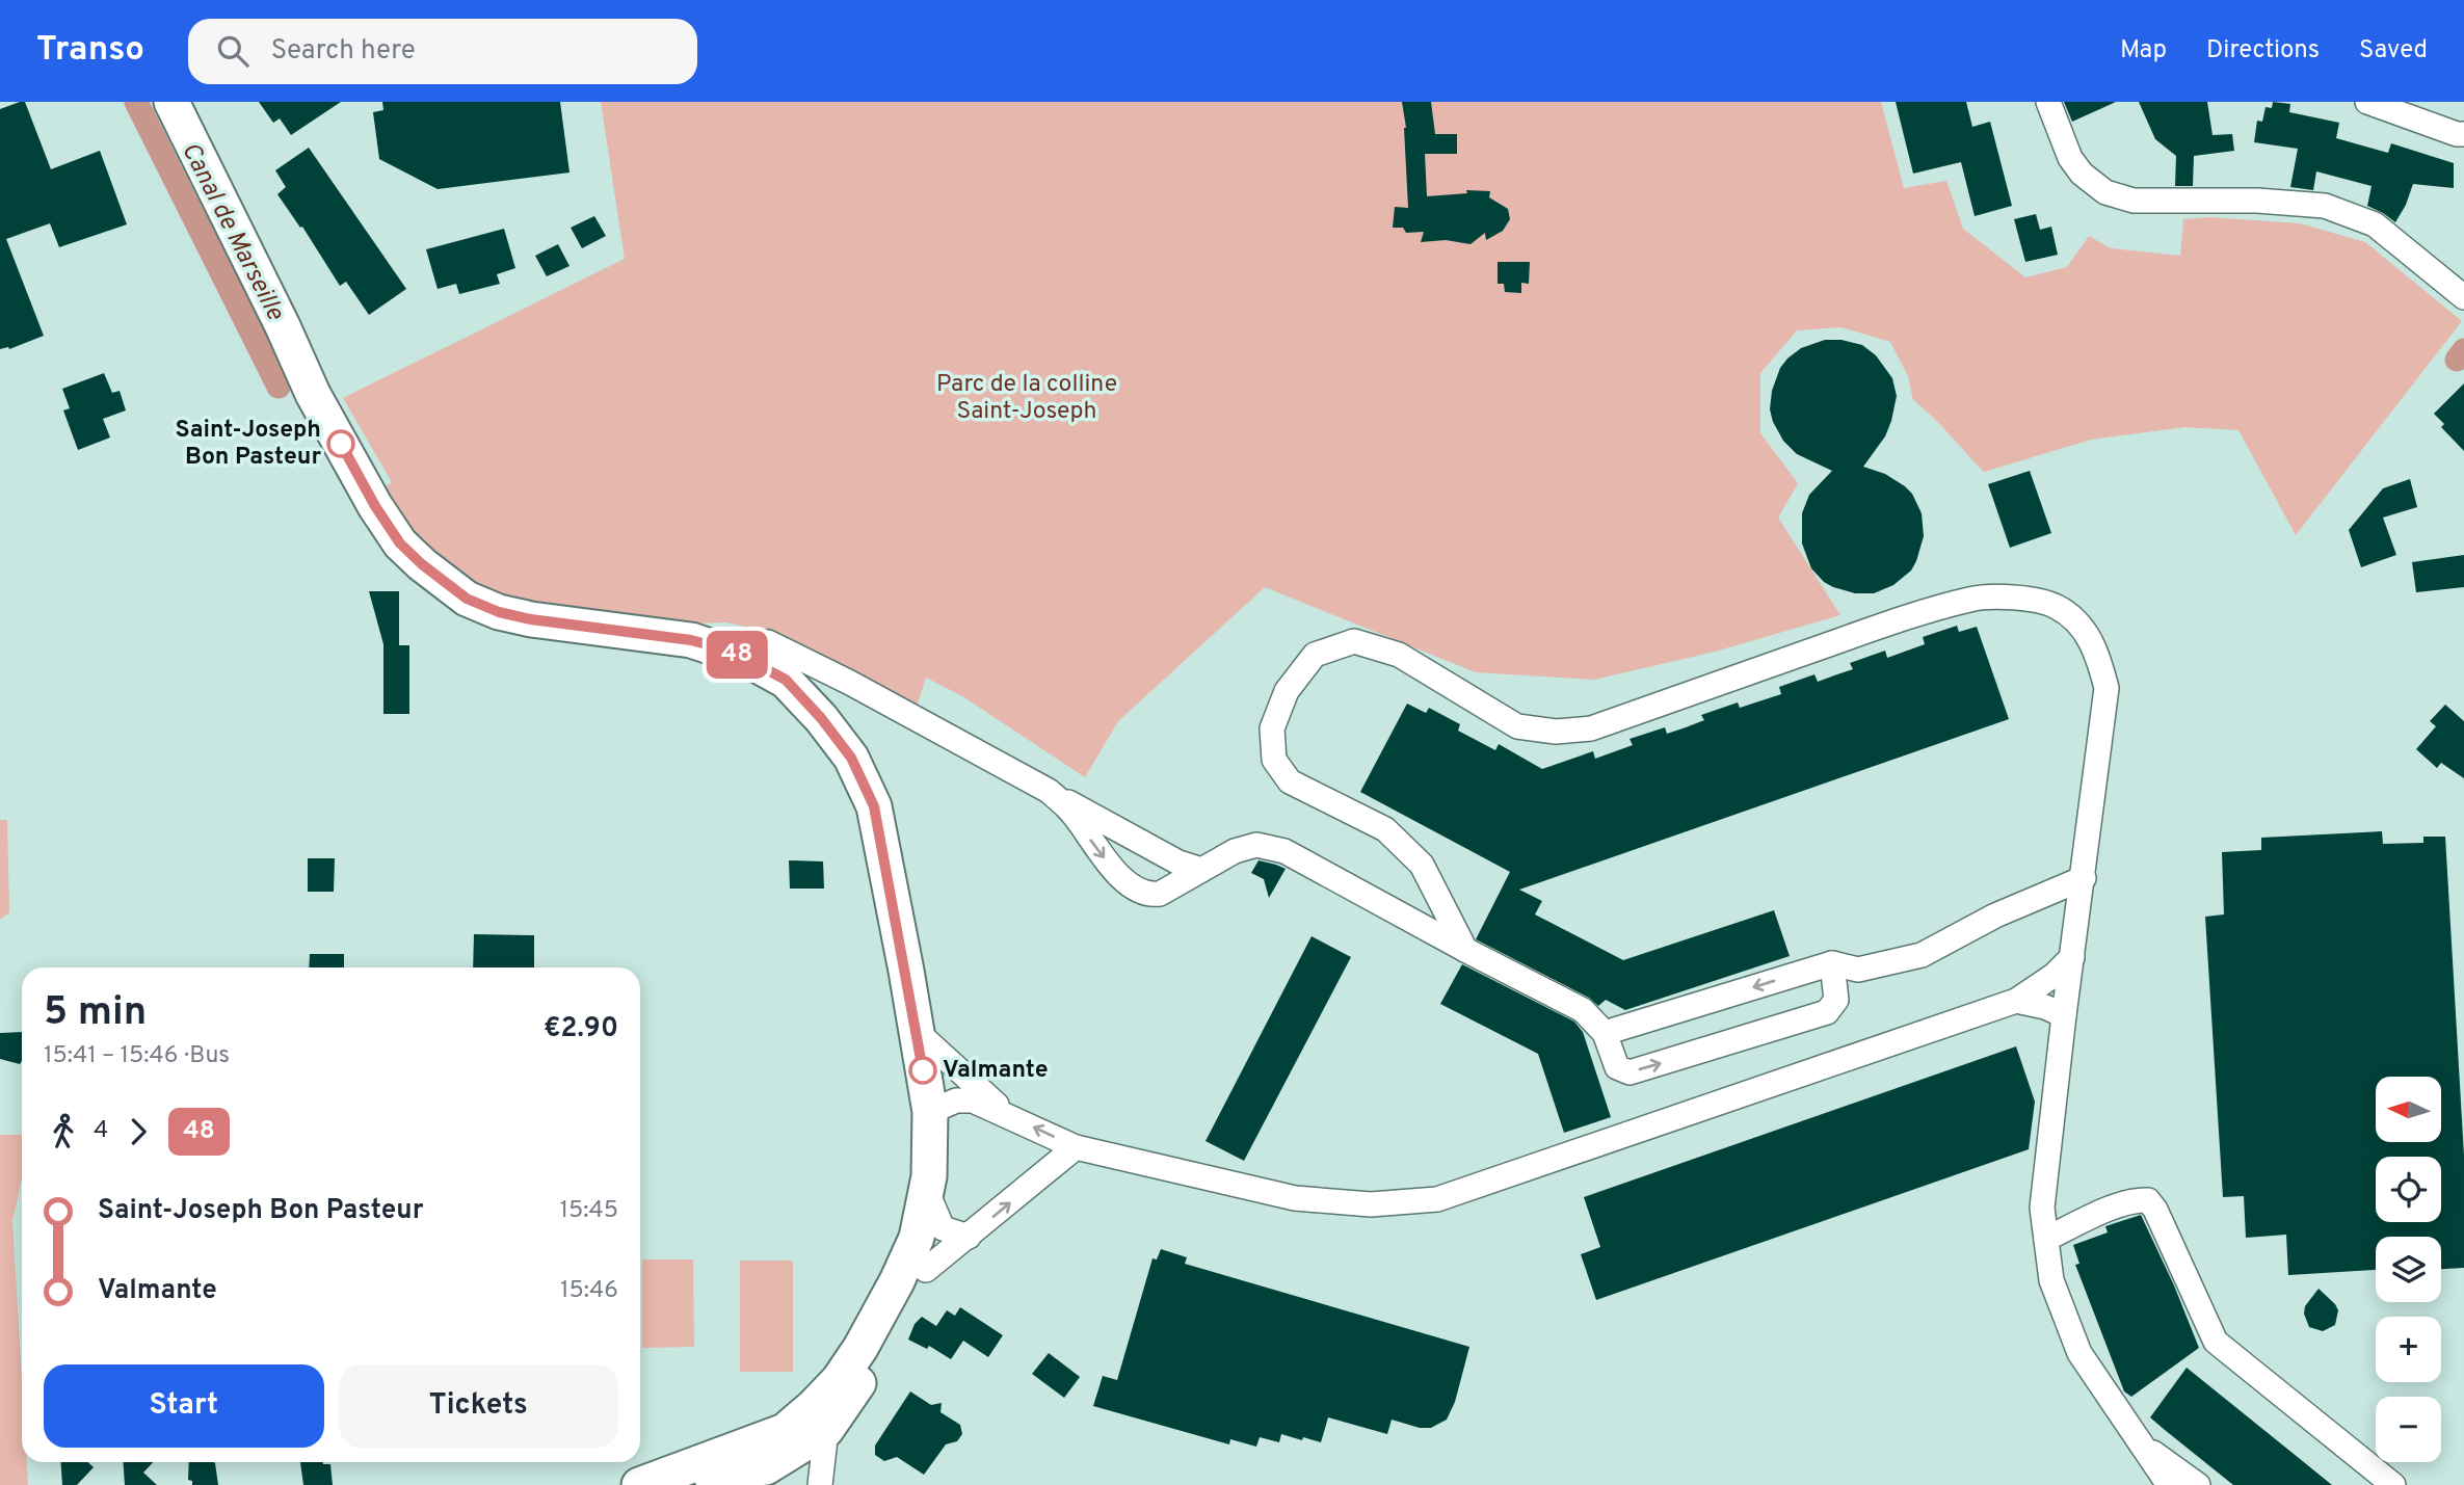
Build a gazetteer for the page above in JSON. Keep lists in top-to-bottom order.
{
  "water": ["Canal de Marseille"],
  "parks": ["Parc de la colline Saint-Joseph"],
  "places": ["Saint-Joseph Bon Pasteur", "Valmante"],
  "lines": ["bus line 48"],
  "north": "left",
  "page": {
    "header": "Transo",
    "search": "Search here",
    "nav": ["Map", "Directions", "Saved"],
    "on_map": "48",
    "heading": ["5 min", "15:41 – 15:46 · Bus", "€2.90"],
    "map_buttons": ["+", "−"],
    "legs": ["4", "48"],
    "list": [
      {
        "name": "Saint-Joseph Bon Pasteur",
        "value": "15:45"
      },
      {
        "name": "Valmante",
        "value": "15:46"
      }
    ],
    "buttons": ["Start", "Tickets"]
  }
}
